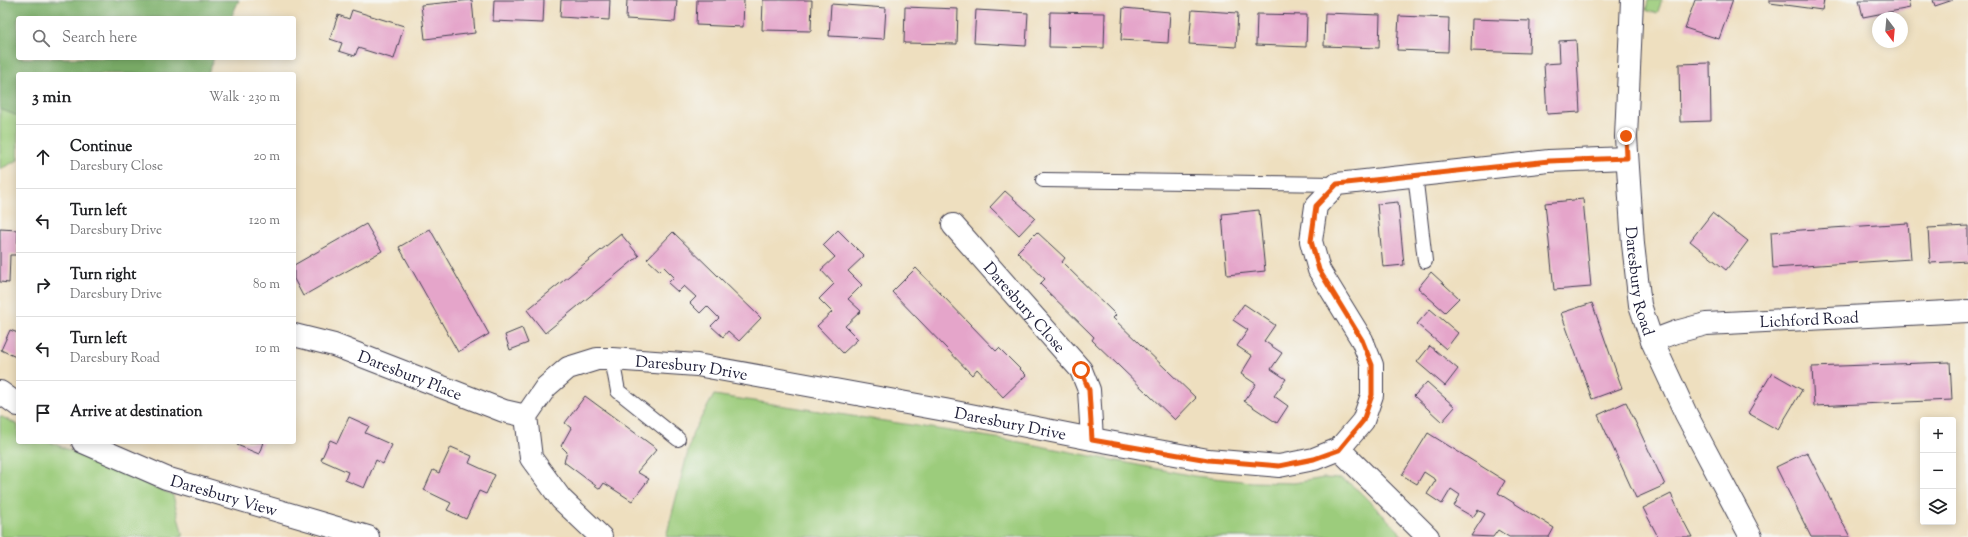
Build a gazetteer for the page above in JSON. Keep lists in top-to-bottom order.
{
  "streets": {
    "street": [
      "Daresbury Road",
      "Daresbury Close",
      "Lichford Road",
      "Daresbury Drive",
      "Daresbury Place",
      "Daresbury View"
    ]
  },
  "crossings": [
    ["Daresbury Road", "Lichford Road"],
    ["Daresbury Close", "Daresbury Drive"],
    ["Daresbury Drive", "Daresbury Place"]
  ],
  "north": "bottom",
  "page": {
    "search": "Search here",
    "heading": ["3 min", "Walk · 230 m"],
    "list": [
      ["Continue", "Daresbury Close", "20 m"],
      ["Turn left", "Daresbury Drive", "120 m"],
      ["Turn right", "Daresbury Drive", "80 m"],
      ["Turn left", "Daresbury Road", "10 m"],
      "Arrive at destination"
    ],
    "map_buttons": ["+", "−"]
  }
}
